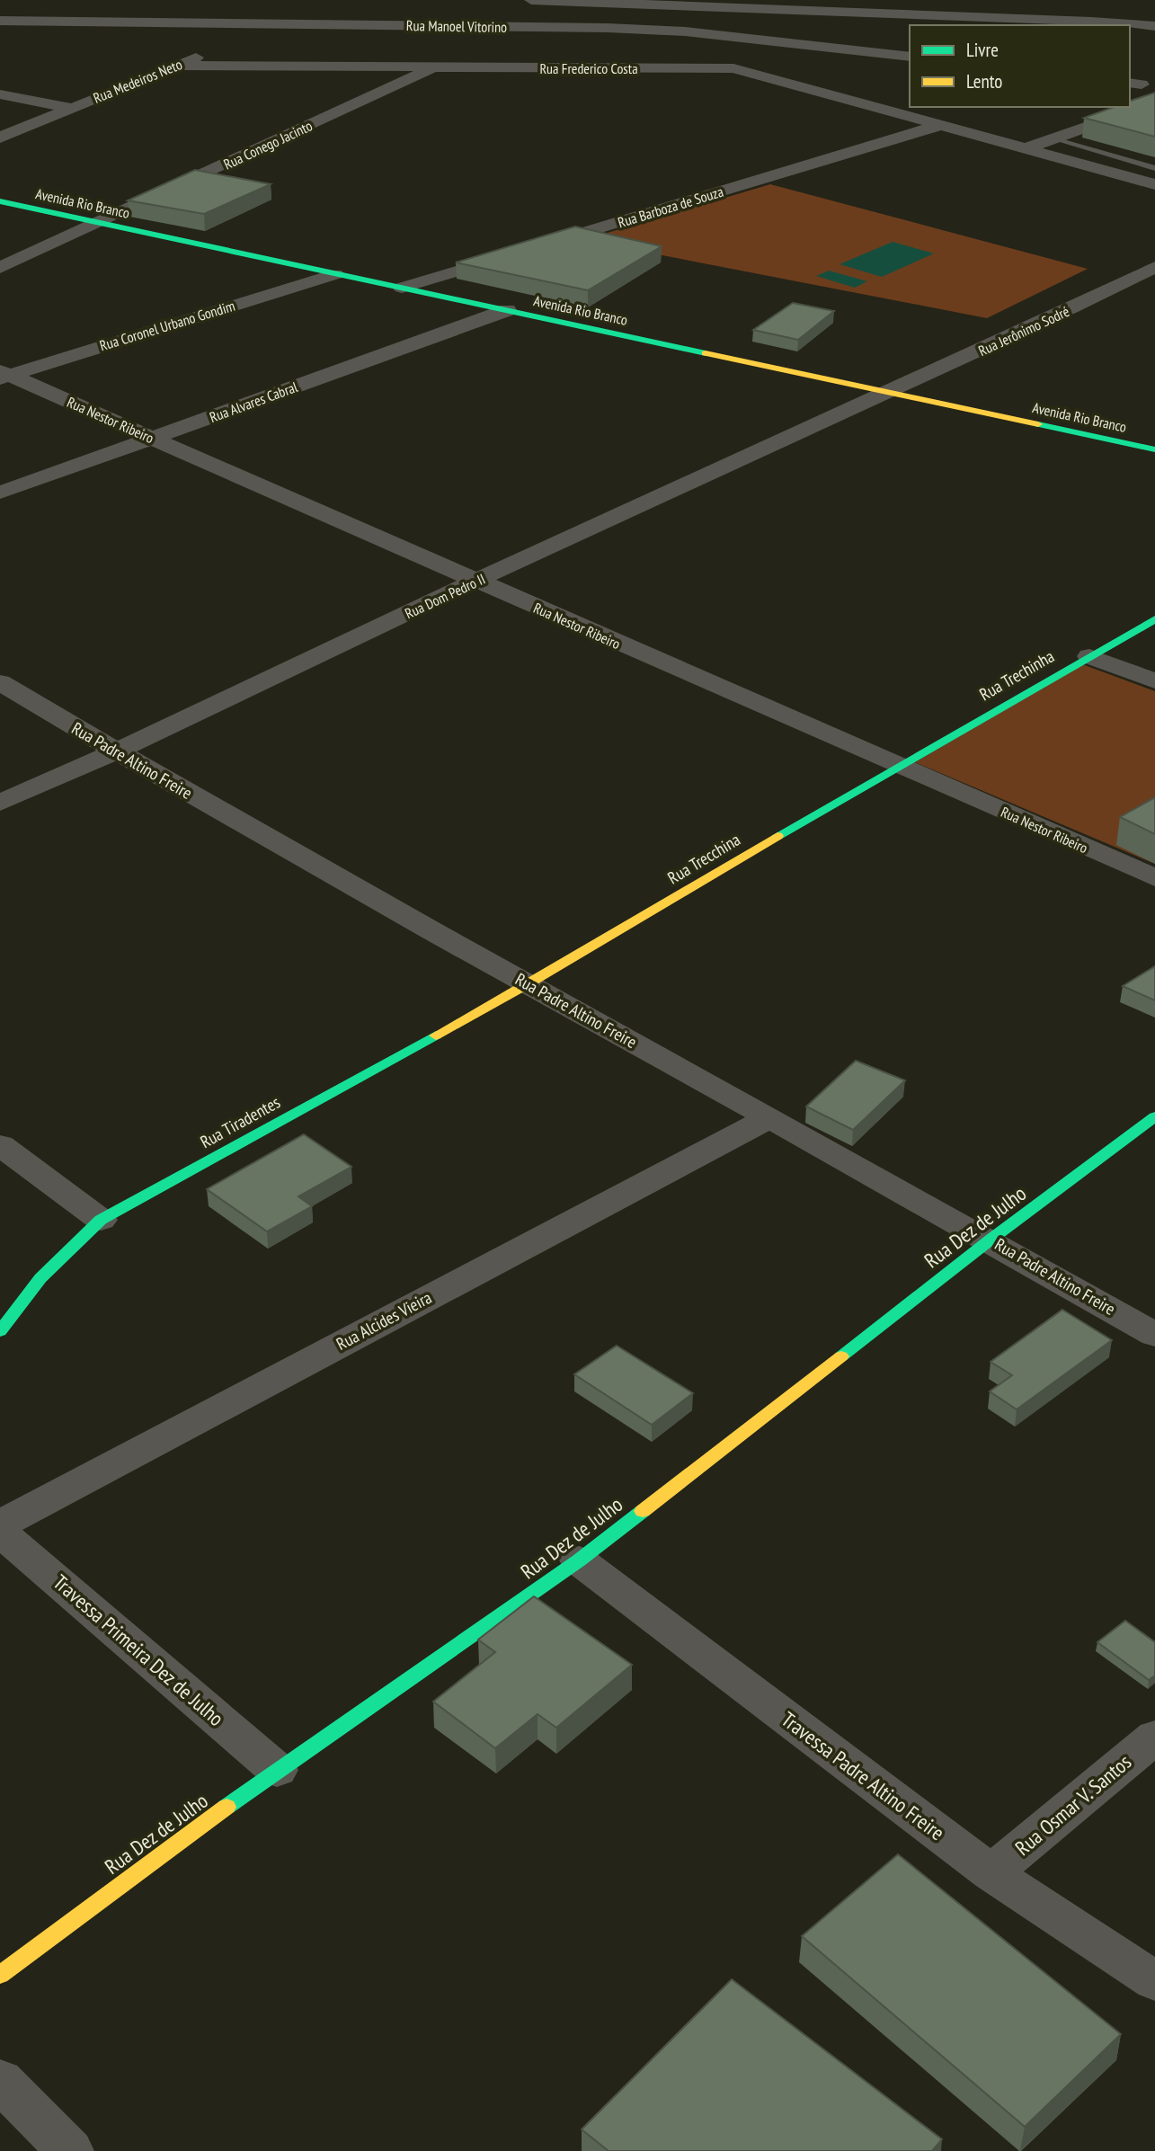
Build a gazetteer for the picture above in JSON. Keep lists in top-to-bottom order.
{
  "streets": {
    "street": [
      "Rua Manoel Vitorino",
      "Rua Frederico Costa",
      "Rua Medeiros Neto",
      "Rua Conego Jacinto",
      "Avenida Rio Branco",
      "Rua Barboza de Souza",
      "Rua Coronel Urbano Gondim",
      "Rua Jerônimo Sodré",
      "Rua Alvares Cabral",
      "Rua Nestor Ribeiro",
      "Rua Dom Pedro II",
      "Rua Trechinha",
      "Rua Padre Altino Freire",
      "Rua Trecchina",
      "Rua Tiradentes",
      "Rua Dez de Julho",
      "Rua Alcides Vieira",
      "Travessa Primeira Dez de Julho",
      "Travessa Padre Altino Freire",
      "Rua Osmar V. Santos"
    ]
  },
  "crossings": [
    ["Rua Frederico Costa", "Rua Medeiros Neto"],
    ["Rua Frederico Costa", "Rua Conego Jacinto"],
    ["Rua Frederico Costa", "Rua Barboza de Souza"],
    ["Rua Conego Jacinto", "Avenida Rio Branco"],
    ["Avenida Rio Branco", "Rua Coronel Urbano Gondim"],
    ["Avenida Rio Branco", "Rua Jerônimo Sodré"],
    ["Avenida Rio Branco", "Rua Alvares Cabral"],
    ["Avenida Rio Branco", "Rua Dom Pedro II"],
    ["Rua Coronel Urbano Gondim", "Rua Nestor Ribeiro"],
    ["Rua Jerônimo Sodré", "Rua Dom Pedro II"],
    ["Rua Alvares Cabral", "Rua Nestor Ribeiro"],
    ["Rua Nestor Ribeiro", "Rua Dom Pedro II"],
    ["Rua Nestor Ribeiro", "Rua Trechinha"],
    ["Rua Nestor Ribeiro", "Rua Trecchina"],
    ["Rua Dom Pedro II", "Rua Padre Altino Freire"],
    ["Rua Trechinha", "Rua Trecchina"],
    ["Rua Padre Altino Freire", "Rua Trecchina"],
    ["Rua Padre Altino Freire", "Rua Tiradentes"],
    ["Rua Padre Altino Freire", "Rua Dez de Julho"],
    ["Rua Padre Altino Freire", "Rua Alcides Vieira"],
    ["Rua Trecchina", "Rua Tiradentes"],
    ["Rua Dez de Julho", "Travessa Primeira Dez de Julho"],
    ["Rua Dez de Julho", "Travessa Padre Altino Freire"],
    ["Travessa Padre Altino Freire", "Rua Osmar V. Santos"]
  ],
  "legend": ["Livre", "Lento"]
}
